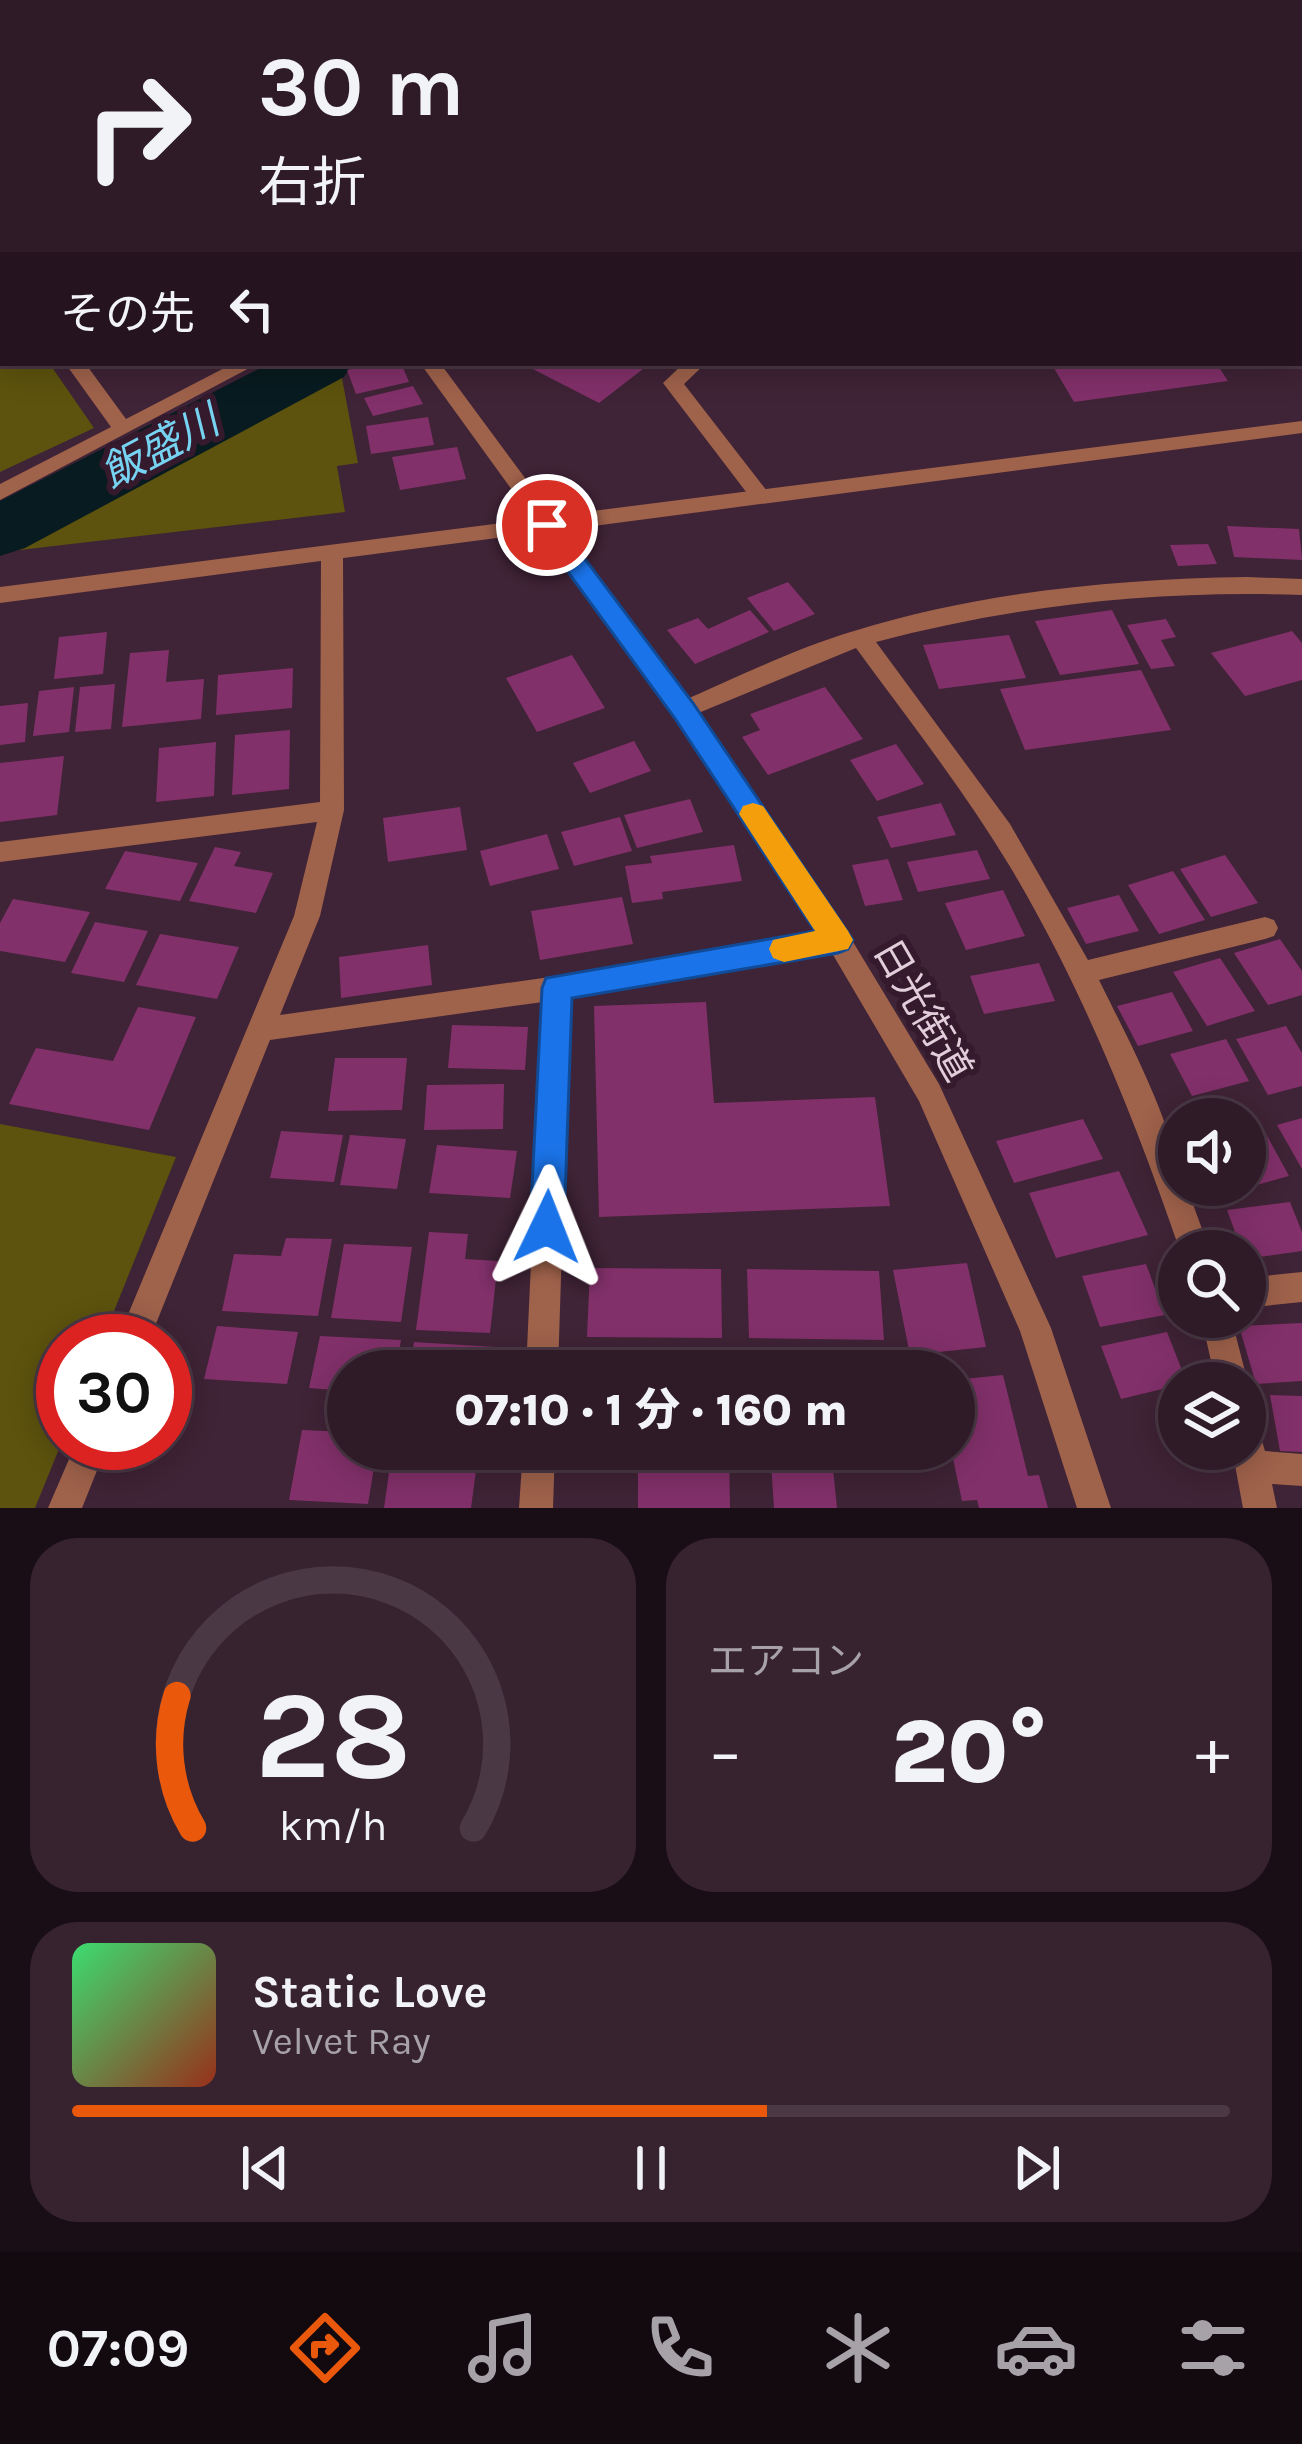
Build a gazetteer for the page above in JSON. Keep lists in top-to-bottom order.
{
  "streets": {
    "street": ["日光街道"]
  },
  "water": ["飯盛川"],
  "page": {
    "turn": ["30 m", "右折"],
    "then": "その先",
    "limit": "30",
    "trip": "07:10 · 1 分 · 160 m",
    "tile": "エアコン",
    "heat": ["−", "20°", "+"],
    "song": ["Static Love", "Velvet Ray"],
    "tabs": "07:09",
    "gauge": ["28", "km/h"]
  }
}
